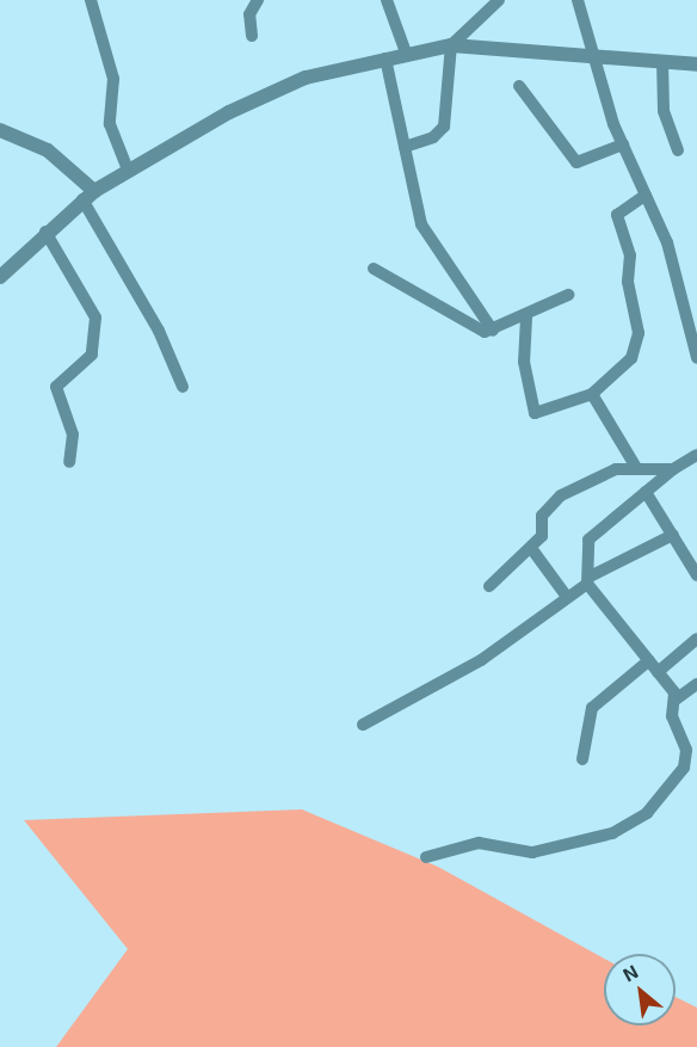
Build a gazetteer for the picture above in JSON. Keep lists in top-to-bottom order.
{
  "north": "top left"
}
